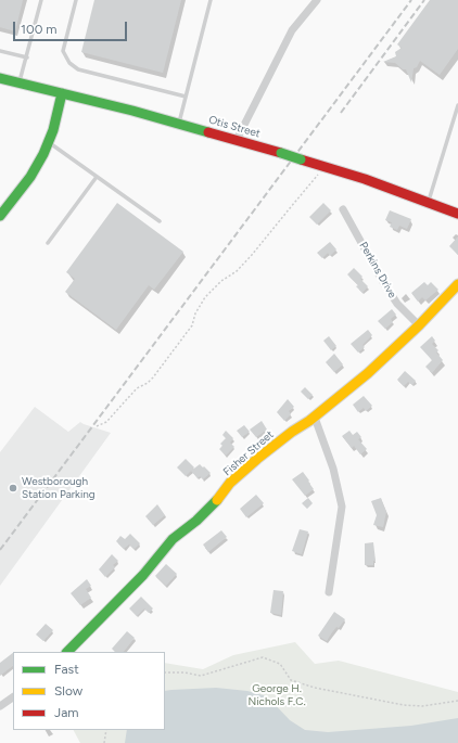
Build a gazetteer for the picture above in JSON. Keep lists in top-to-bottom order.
{
  "streets": {
    "street": ["Otis Street", "Perkins Drive", "Fisher Street"]
  },
  "crossings": [
    ["Perkins Drive", "Fisher Street"]
  ],
  "parks": ["George H. Nichols F.C."],
  "places": ["Westborough Station Parking"],
  "legend": ["Fast", "Slow", "Jam"],
  "scale_bar": "100 m"
}
